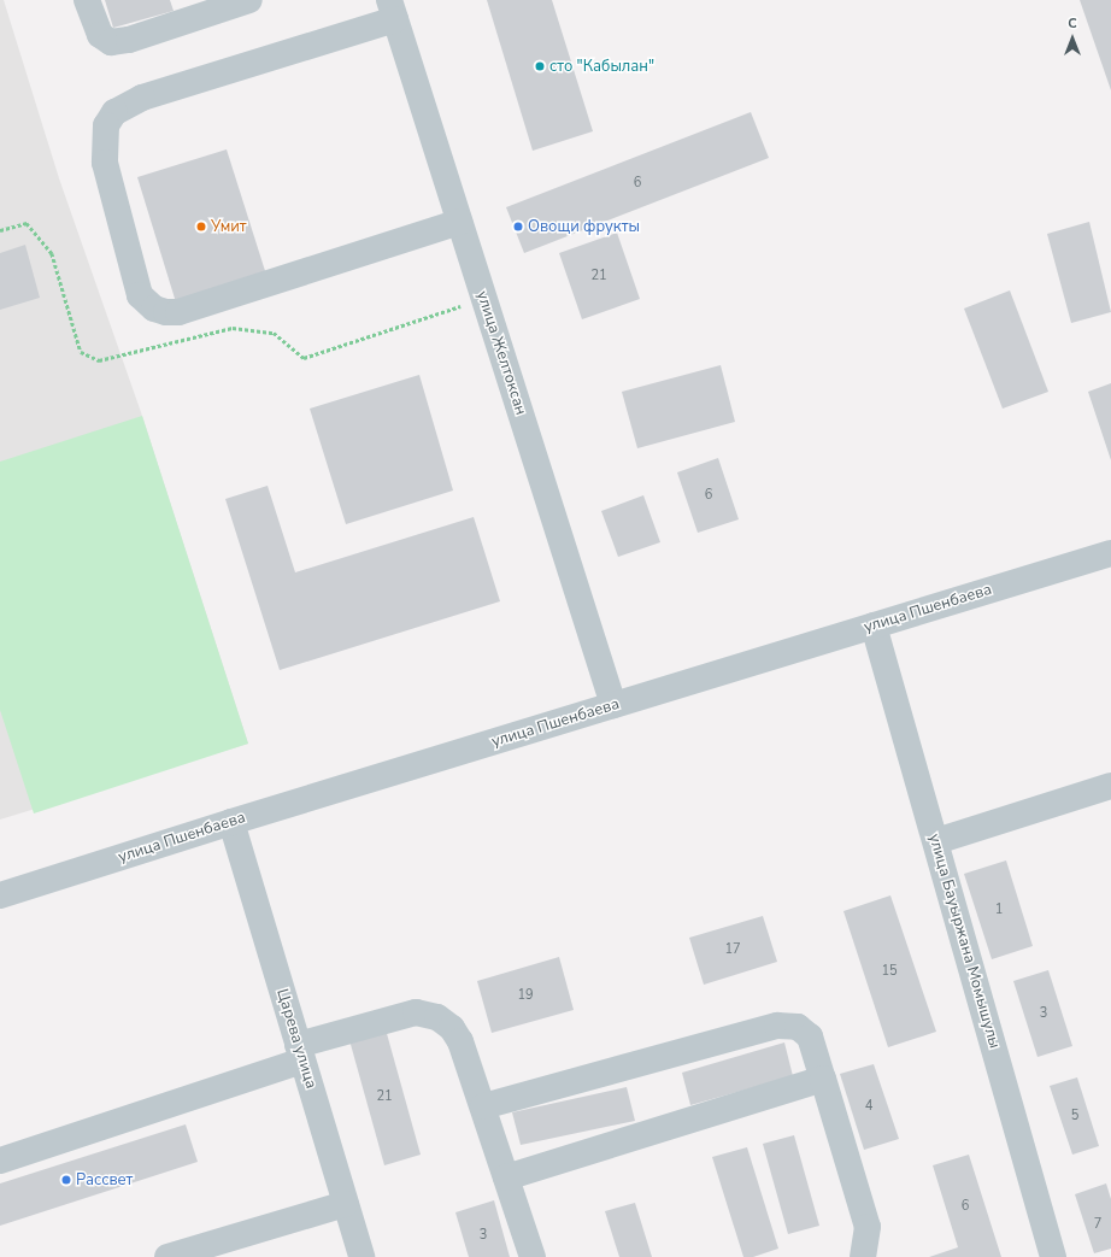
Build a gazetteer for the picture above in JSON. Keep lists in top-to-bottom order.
{
  "streets": {
    "street": [
      "улица Желтоксан",
      "улица Пшенбаева",
      "улица Бауыржана Момышулы",
      "Царева улица"
    ]
  },
  "crossings": [
    ["улица Желтоксан", "улица Пшенбаева"],
    ["улица Пшенбаева", "улица Бауыржана Момышулы"],
    ["улица Пшенбаева", "Царева улица"]
  ],
  "places": [
    "сто \"Кабылан\"",
    "Умит",
    "Овощи фрукты",
    "Рассвет"
  ],
  "house_numbers": [
    "6",
    "21",
    "6",
    "1",
    "17",
    "15",
    "19",
    "3",
    "21",
    "4",
    "5",
    "6",
    "7",
    "3"
  ],
  "north": "top"
}
